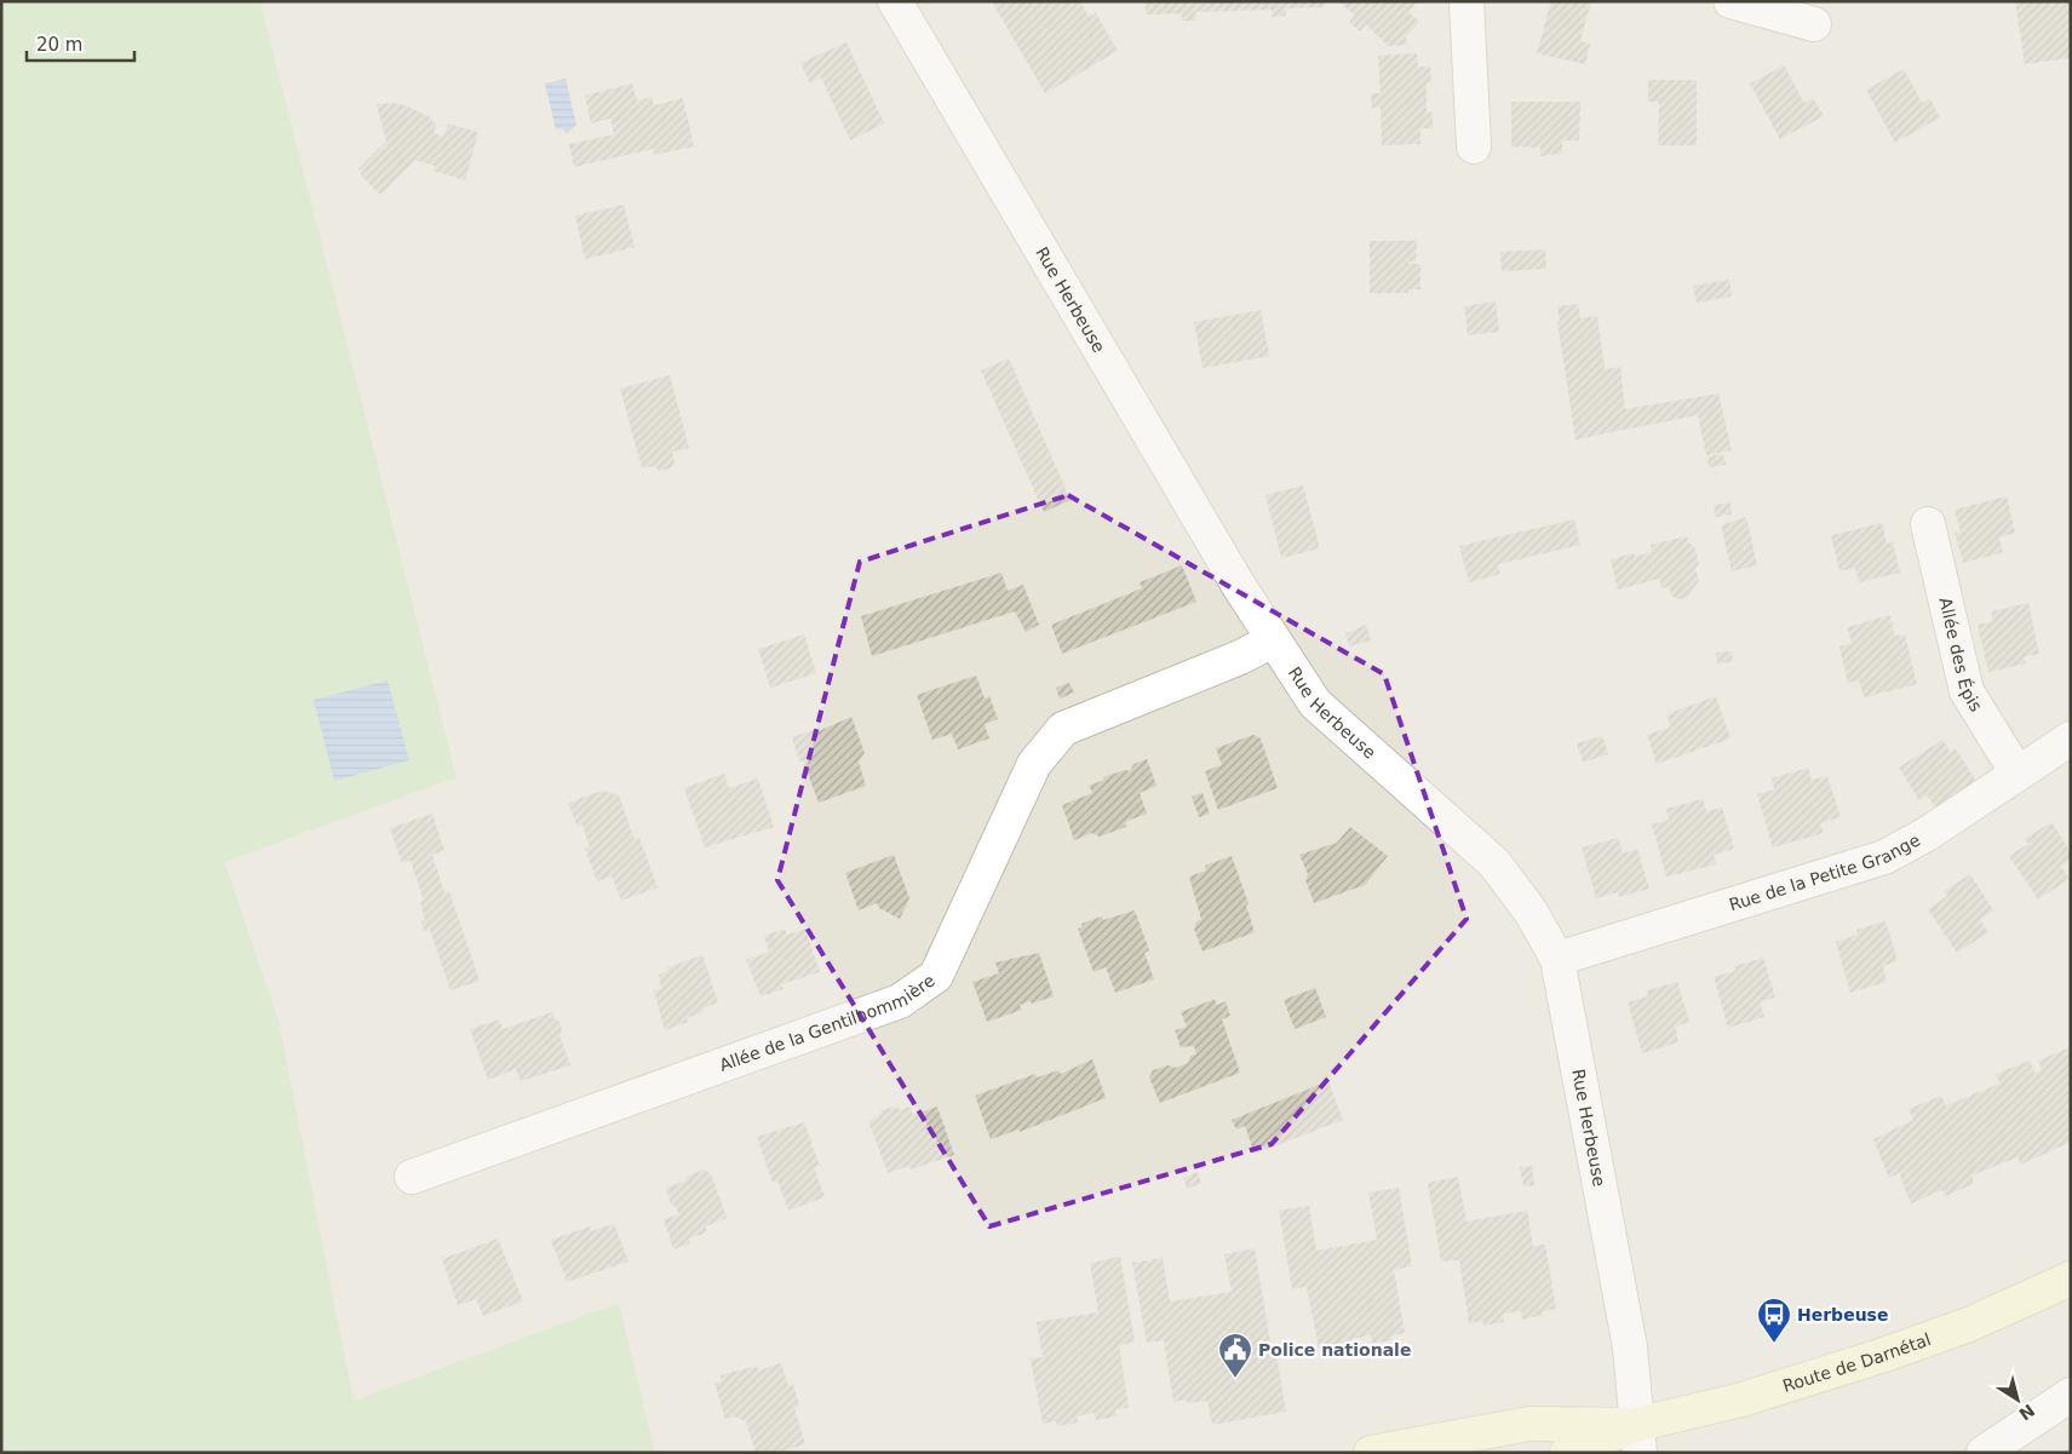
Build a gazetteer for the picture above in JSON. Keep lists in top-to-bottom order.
{
  "streets": {
    "main road": ["Route de Darnétal"],
    "street": [
      "Rue Herbeuse",
      "Allée des Épis",
      "Rue de la Petite Grange",
      "Allée de la Gentilhommière"
    ]
  },
  "crossings": [
    ["Rue Herbeuse", "Rue de la Petite Grange"],
    ["Rue Herbeuse", "Allée de la Gentilhommière"],
    ["Rue Herbeuse", "Route de Darnétal"],
    ["Allée des Épis", "Rue de la Petite Grange"]
  ],
  "places": {
    "bus stop": ["Herbeuse"],
    "public building": ["Police nationale"]
  },
  "scale_bar": "20 m",
  "north": "bottom right"
}
